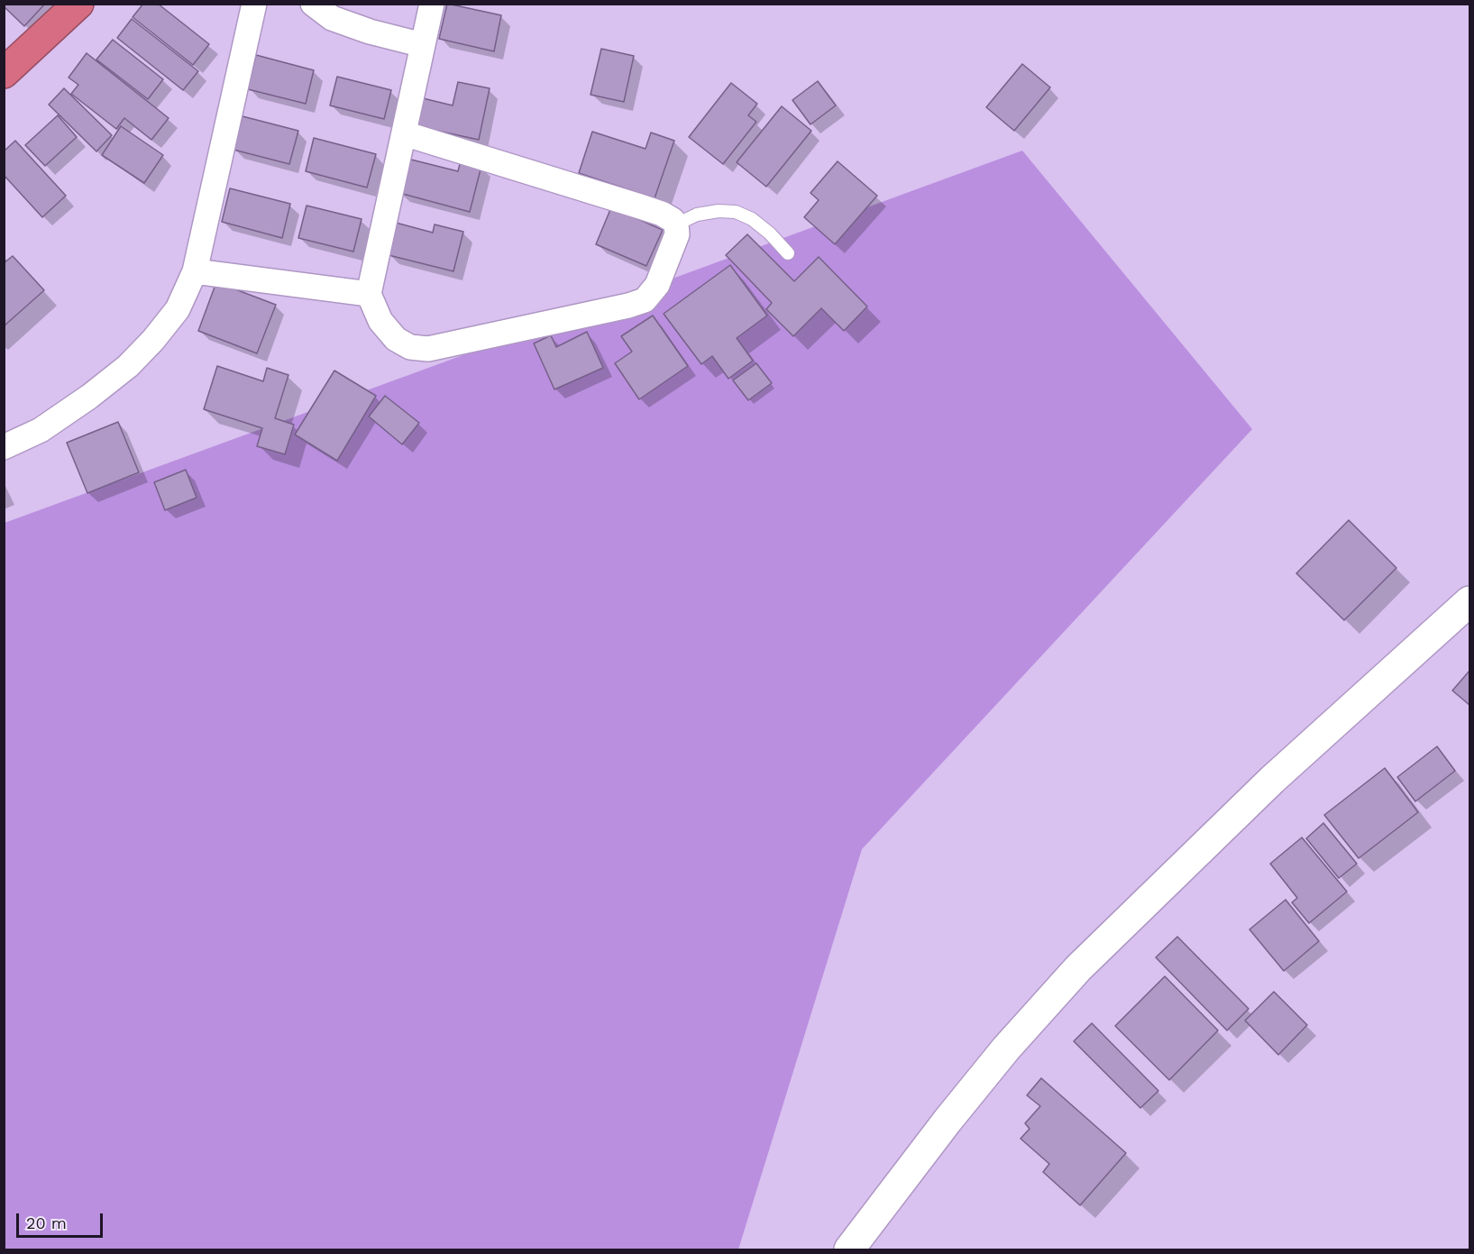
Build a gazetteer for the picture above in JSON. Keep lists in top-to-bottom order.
{
  "scale_bar": "20 m"
}
